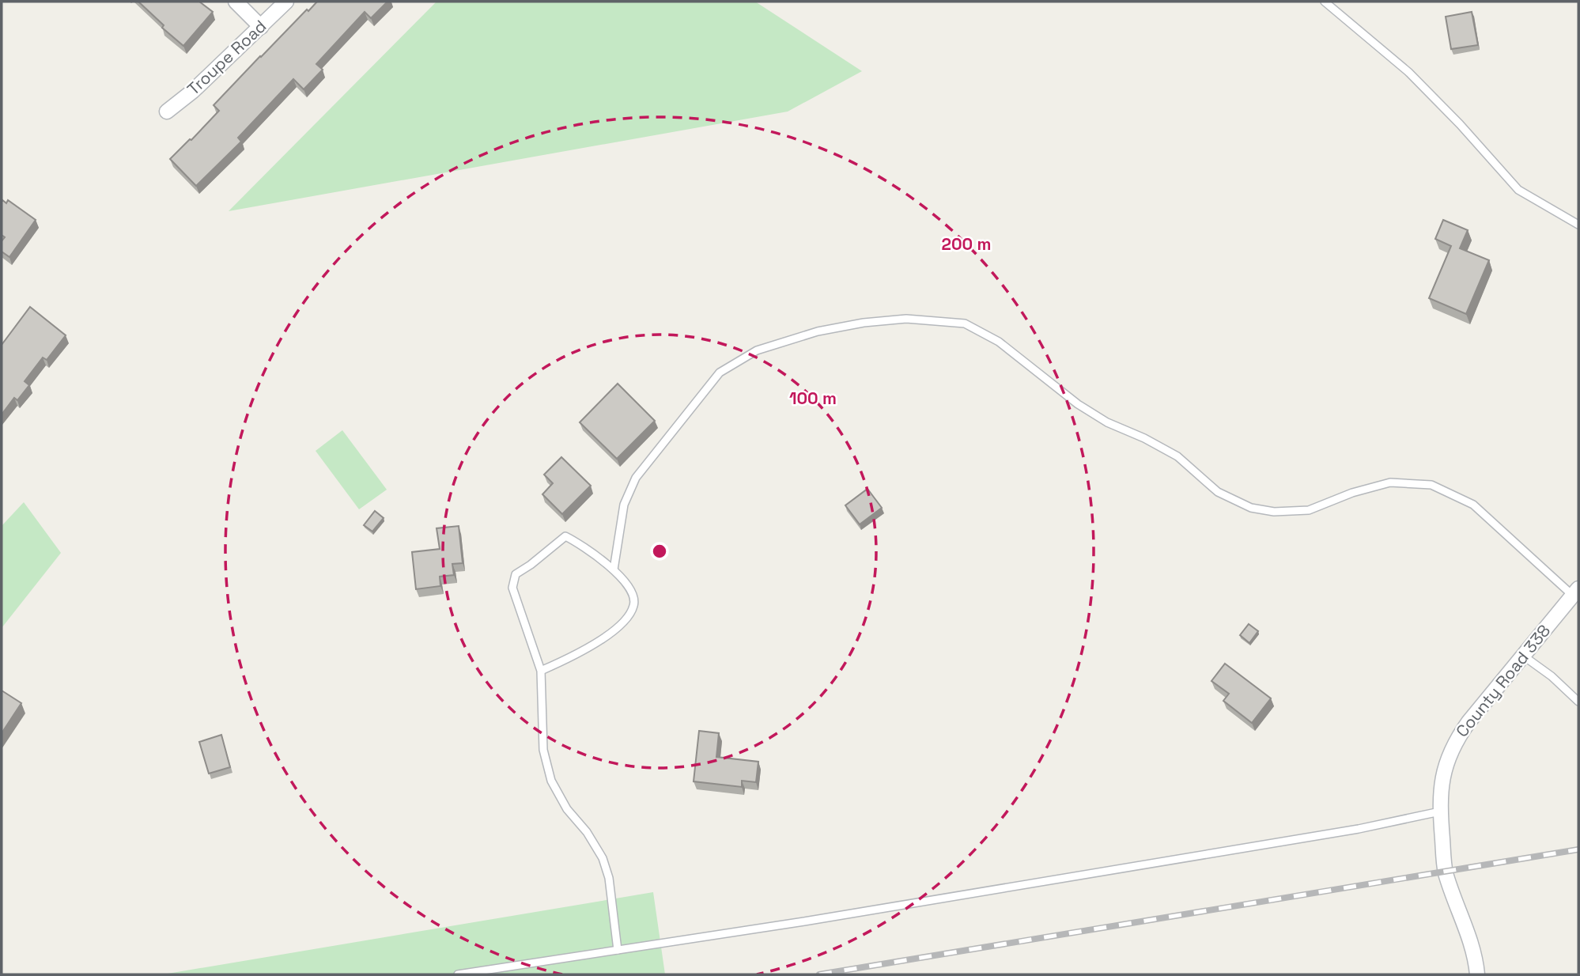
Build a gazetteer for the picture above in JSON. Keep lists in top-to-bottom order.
{
  "streets": {
    "street": ["Troupe Road", "County Road 338"]
  },
  "rings": ["200 m", "100 m"]
}
